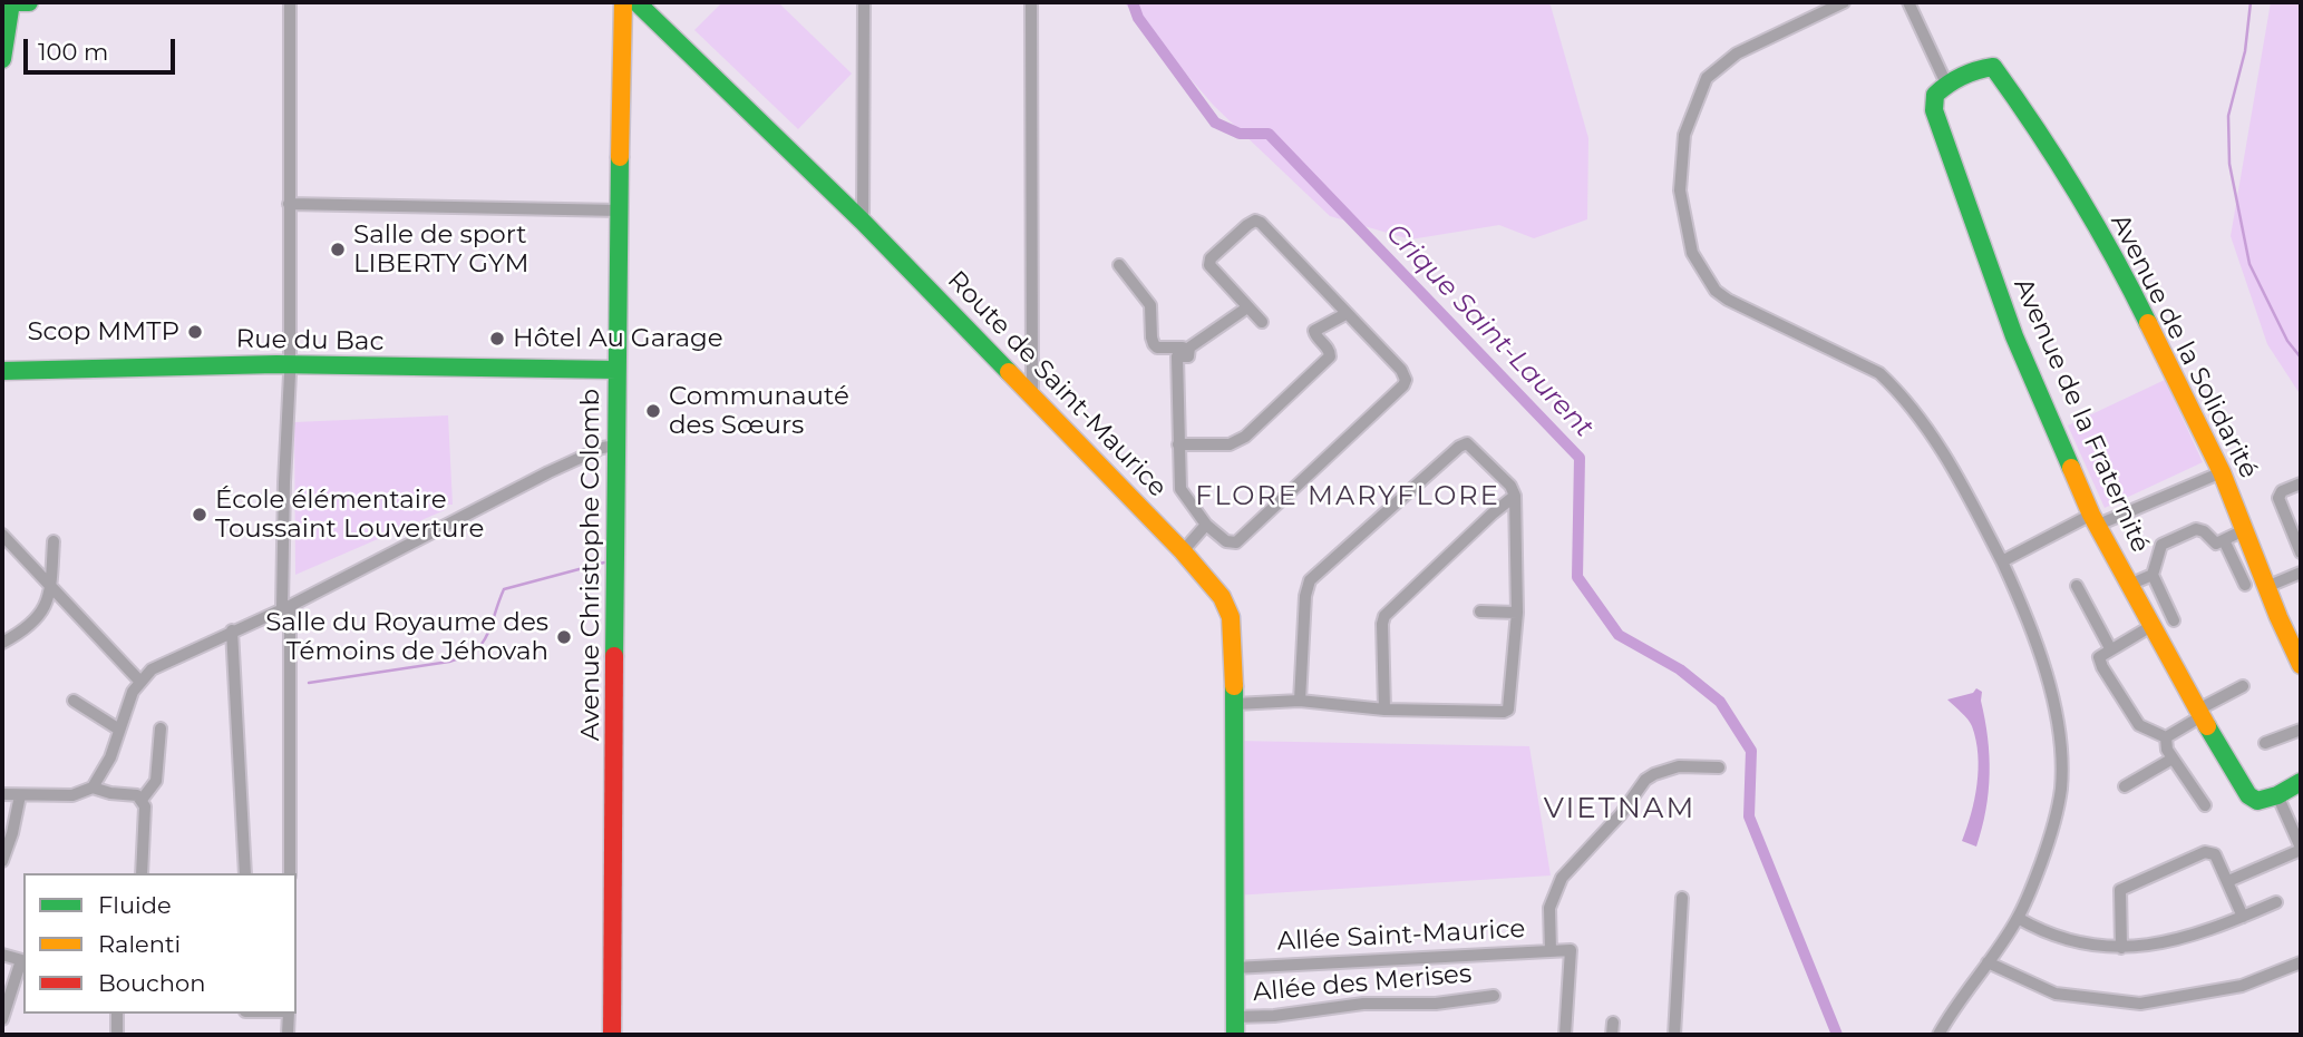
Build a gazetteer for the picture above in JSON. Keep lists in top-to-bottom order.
{
  "streets": {
    "street": [
      "Rue du Bac",
      "Avenue de la Solidarité",
      "Route de Saint-Maurice",
      "Avenue de la Fraternité",
      "Avenue Christophe Colomb",
      "Allée Saint-Maurice",
      "Allée des Merises"
    ]
  },
  "crossings": [
    ["Rue du Bac", "Avenue Christophe Colomb"],
    ["Avenue de la Solidarité", "Avenue de la Fraternité"],
    ["Route de Saint-Maurice", "Allée Saint-Maurice"],
    ["Route de Saint-Maurice", "Allée des Merises"]
  ],
  "districts": ["FLORE MARYFLORE", "VIETNAM"],
  "water": ["Crique Saint-Laurent"],
  "places": [
    "Salle de sport LIBERTY GYM",
    "Scop MMTP",
    "Hôtel Au Garage",
    "Communauté des Sœurs",
    "École élémentaire Toussaint Louverture",
    "Salle du Royaume des Témoins de Jéhovah"
  ],
  "legend": ["Fluide", "Ralenti", "Bouchon"],
  "scale_bar": "100 m"
}
